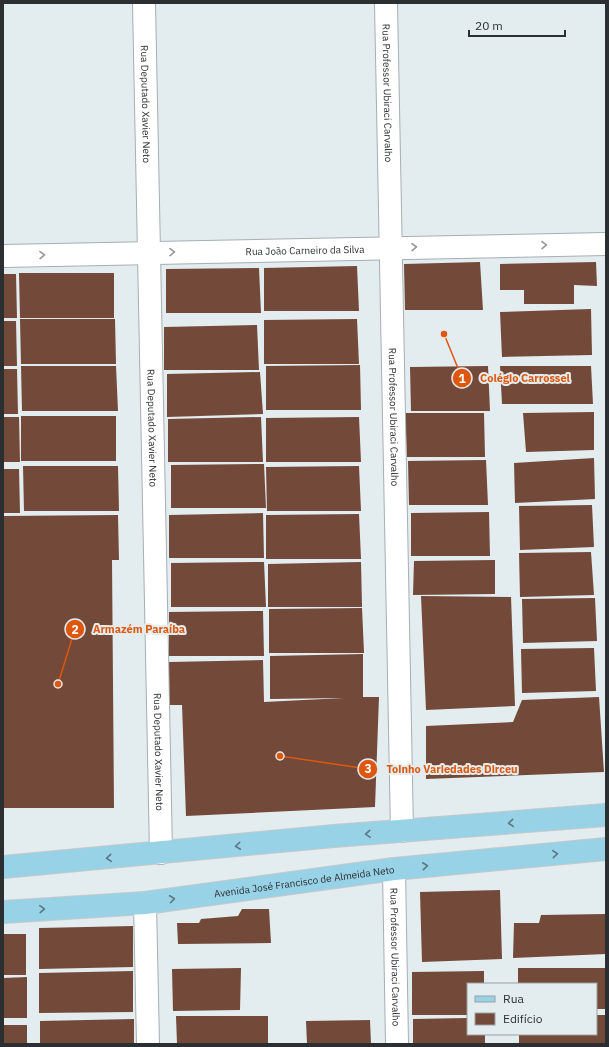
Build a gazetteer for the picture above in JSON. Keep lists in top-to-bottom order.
{
  "streets": {
    "main road": ["Avenida José Francisco de Almeida Neto"],
    "street": ["Rua Professor Ubiraci Carvalho", "Rua Deputado Xavier Neto", "Rua João Carneiro da Silva"]
  },
  "crossings": [
    ["Rua Professor Ubiraci Carvalho", "Rua João Carneiro da Silva"],
    ["Rua Professor Ubiraci Carvalho", "Avenida José Francisco de Almeida Neto"],
    ["Rua Deputado Xavier Neto", "Rua João Carneiro da Silva"]
  ],
  "one_way": ["Rua João Carneiro da Silva"],
  "places": ["Colégio Carrossel", "Armazém Paraíba", "Toinho Variedades Dirceu"],
  "legend": ["Rua", "Edifício"],
  "scale_bar": "20 m"
}
